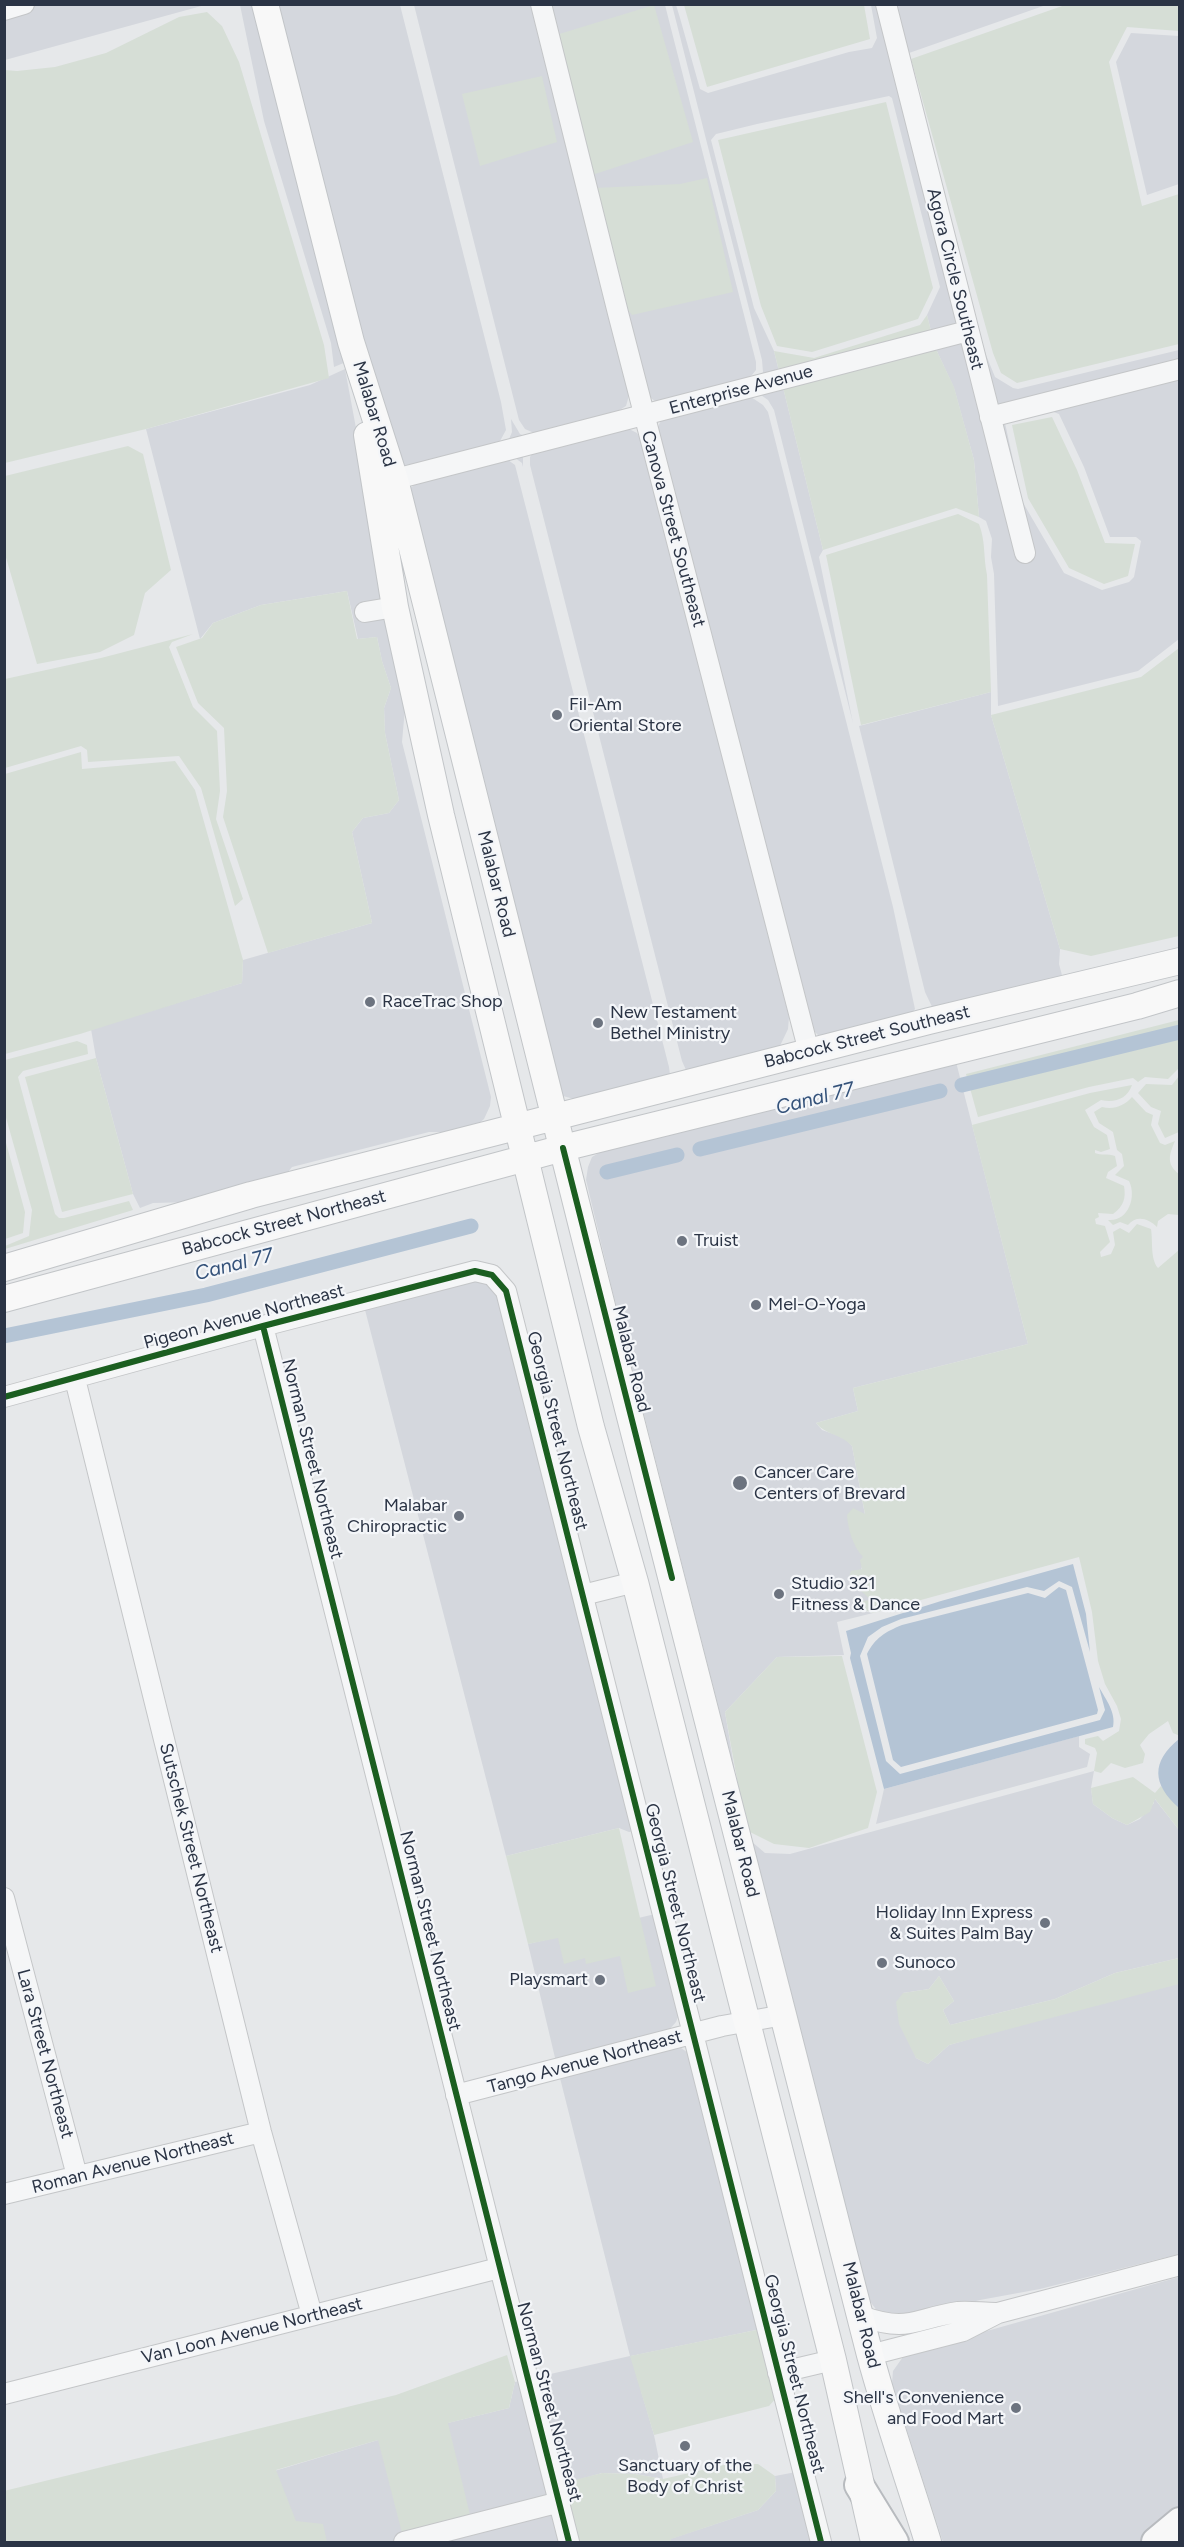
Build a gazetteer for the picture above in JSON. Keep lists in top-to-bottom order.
{
  "streets": {
    "main road": ["Malabar Road", "Babcock Street Southeast", "Babcock Street Northeast"],
    "street": [
      "Agora Circle Southeast",
      "Enterprise Avenue",
      "Canova Street Southeast",
      "Pigeon Avenue Northeast",
      "Georgia Street Northeast",
      "Norman Street Northeast",
      "Sutschek Street Northeast",
      "Lara Street Northeast",
      "Tango Avenue Northeast",
      "Roman Avenue Northeast",
      "Van Loon Avenue Northeast"
    ]
  },
  "crossings": [
    ["Agora Circle Southeast", "Enterprise Avenue"],
    ["Enterprise Avenue", "Malabar Road"],
    ["Enterprise Avenue", "Canova Street Southeast"],
    ["Malabar Road", "Babcock Street Southeast"],
    ["Malabar Road", "Babcock Street Northeast"],
    ["Malabar Road", "Tango Avenue Northeast"],
    ["Canova Street Southeast", "Babcock Street Southeast"],
    ["Babcock Street Southeast", "Babcock Street Northeast"],
    ["Pigeon Avenue Northeast", "Georgia Street Northeast"],
    ["Pigeon Avenue Northeast", "Norman Street Northeast"],
    ["Pigeon Avenue Northeast", "Sutschek Street Northeast"],
    ["Georgia Street Northeast", "Tango Avenue Northeast"],
    ["Norman Street Northeast", "Tango Avenue Northeast"],
    ["Norman Street Northeast", "Van Loon Avenue Northeast"],
    ["Sutschek Street Northeast", "Roman Avenue Northeast"],
    ["Sutschek Street Northeast", "Van Loon Avenue Northeast"],
    ["Lara Street Northeast", "Roman Avenue Northeast"]
  ],
  "water": ["Canal 77"],
  "places": [
    "Fil-Am Oriental Store",
    "RaceTrac Shop",
    "New Testament Bethel Ministry",
    "Truist",
    "Mel-O-Yoga",
    "Cancer Care Centers of Brevard",
    "Malabar Chiropractic",
    "Studio 321 Fitness & Dance",
    "Holiday Inn Express & Suites Palm Bay",
    "Sunoco",
    "Playsmart",
    "Shell's Convenience and Food Mart",
    "Sanctuary of the Body of Christ"
  ]
}
